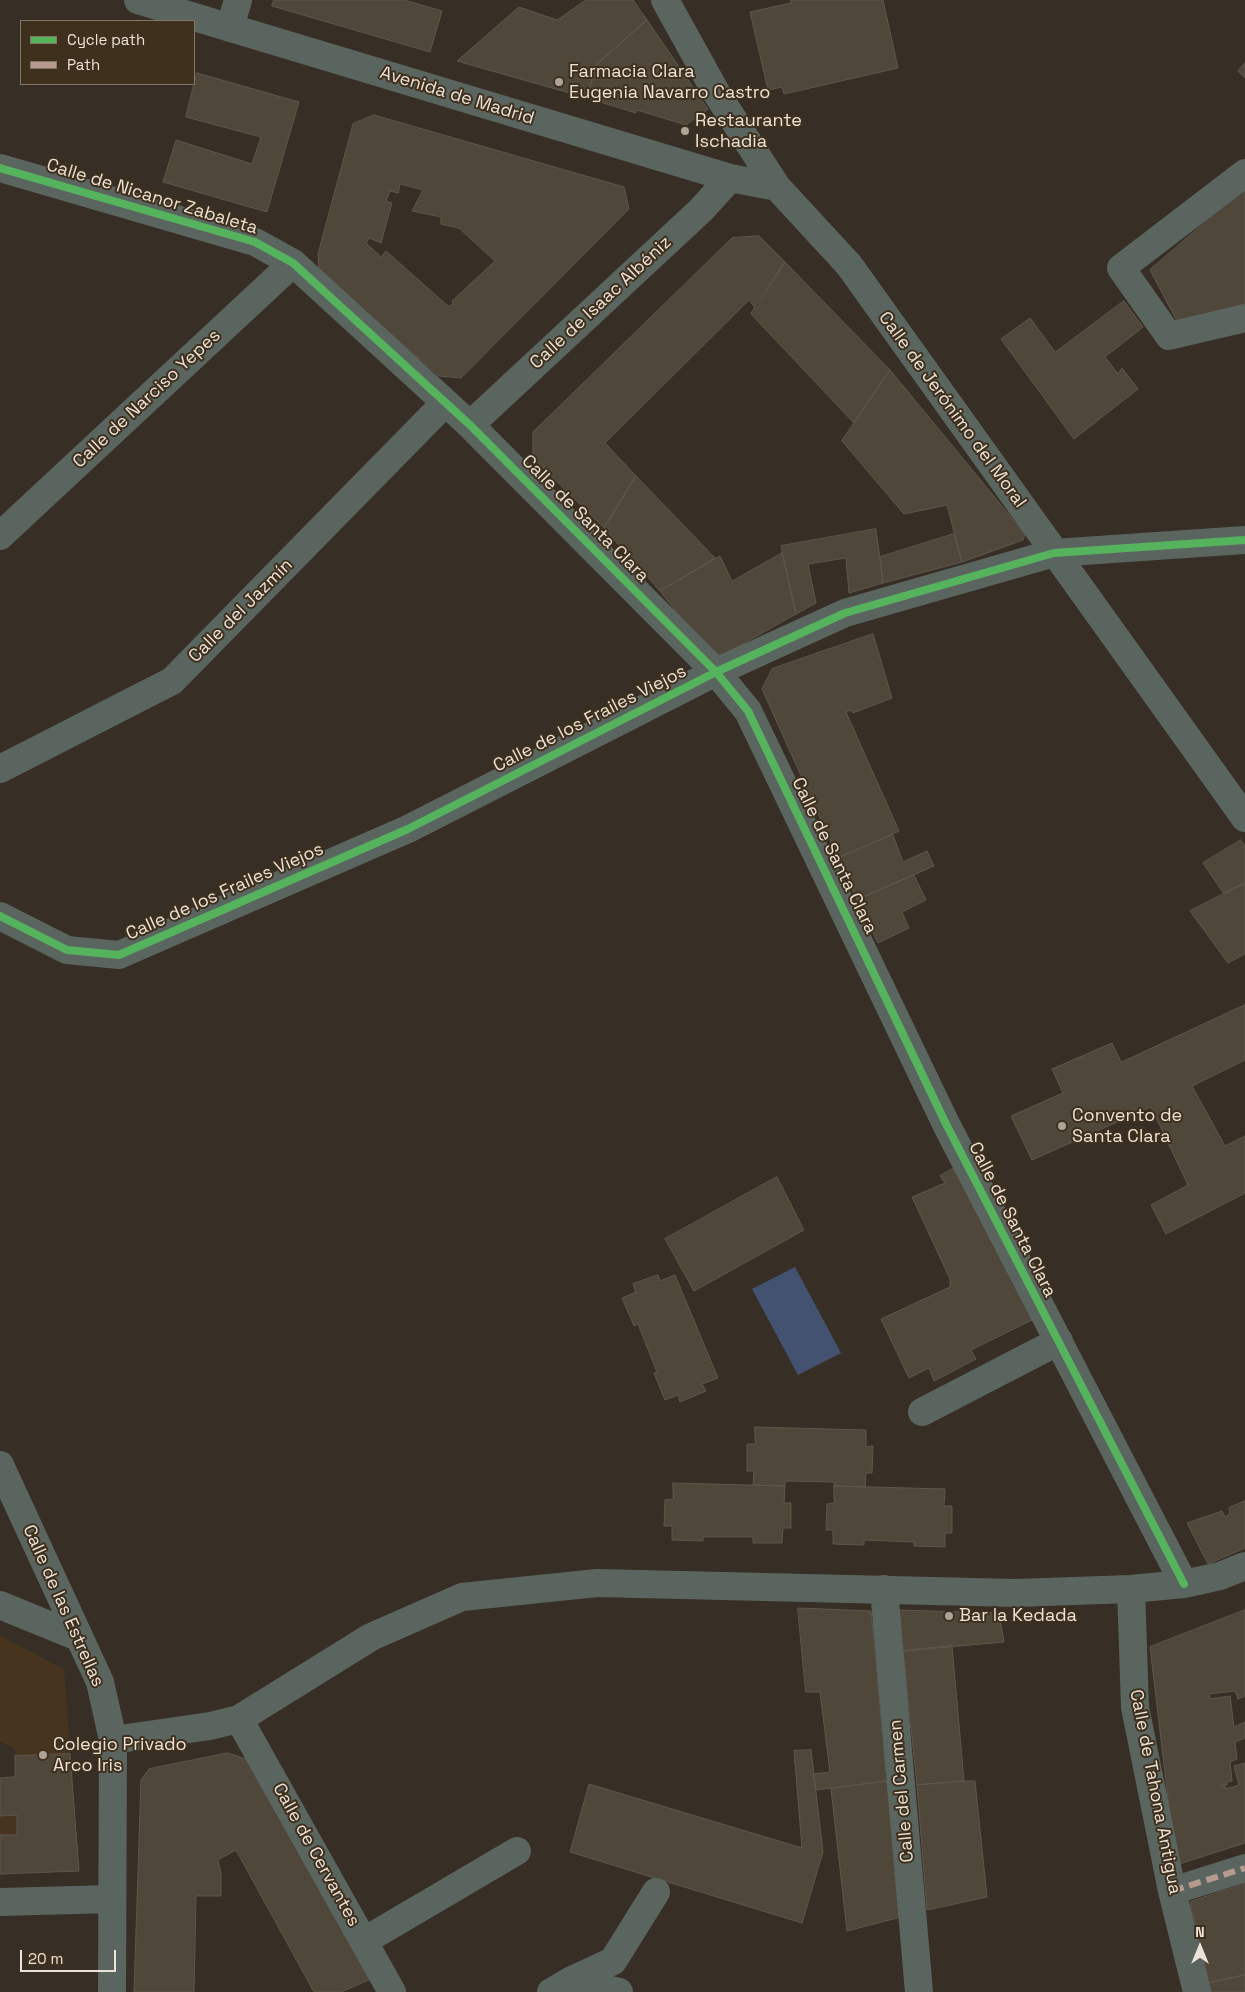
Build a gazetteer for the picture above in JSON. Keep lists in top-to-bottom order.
{
  "streets": {
    "street": [
      "Avenida de Madrid",
      "Calle de Nicanor Zabaleta",
      "Calle de Isaac Albéniz",
      "Calle de Narciso Yepes",
      "Calle de Jerónimo del Moral",
      "Calle de Santa Clara",
      "Calle del Jazmín",
      "Calle de los Frailes Viejos",
      "Calle de las Estrellas",
      "Calle del Carmen",
      "Calle de Tahona Antigua",
      "Calle de Cervantes"
    ]
  },
  "crossings": [
    ["Avenida de Madrid", "Calle de Isaac Albéniz"],
    ["Avenida de Madrid", "Calle de Jerónimo del Moral"],
    ["Calle de Nicanor Zabaleta", "Calle de Narciso Yepes"],
    ["Calle de Nicanor Zabaleta", "Calle de Santa Clara"],
    ["Calle de Isaac Albéniz", "Calle de Santa Clara"],
    ["Calle de Narciso Yepes", "Calle de Santa Clara"],
    ["Calle de Jerónimo del Moral", "Calle de los Frailes Viejos"],
    ["Calle de Santa Clara", "Calle del Jazmín"],
    ["Calle de Santa Clara", "Calle de los Frailes Viejos"]
  ],
  "places": [
    "Farmacia Clara Eugenia Navarro Castro",
    "Restaurante Ischadia",
    "Convento de Santa Clara",
    "Bar la Kedada",
    "Colegio Privado Arco Iris"
  ],
  "legend": ["Cycle path", "Path"],
  "scale_bar": "20 m",
  "north": "top"
}
